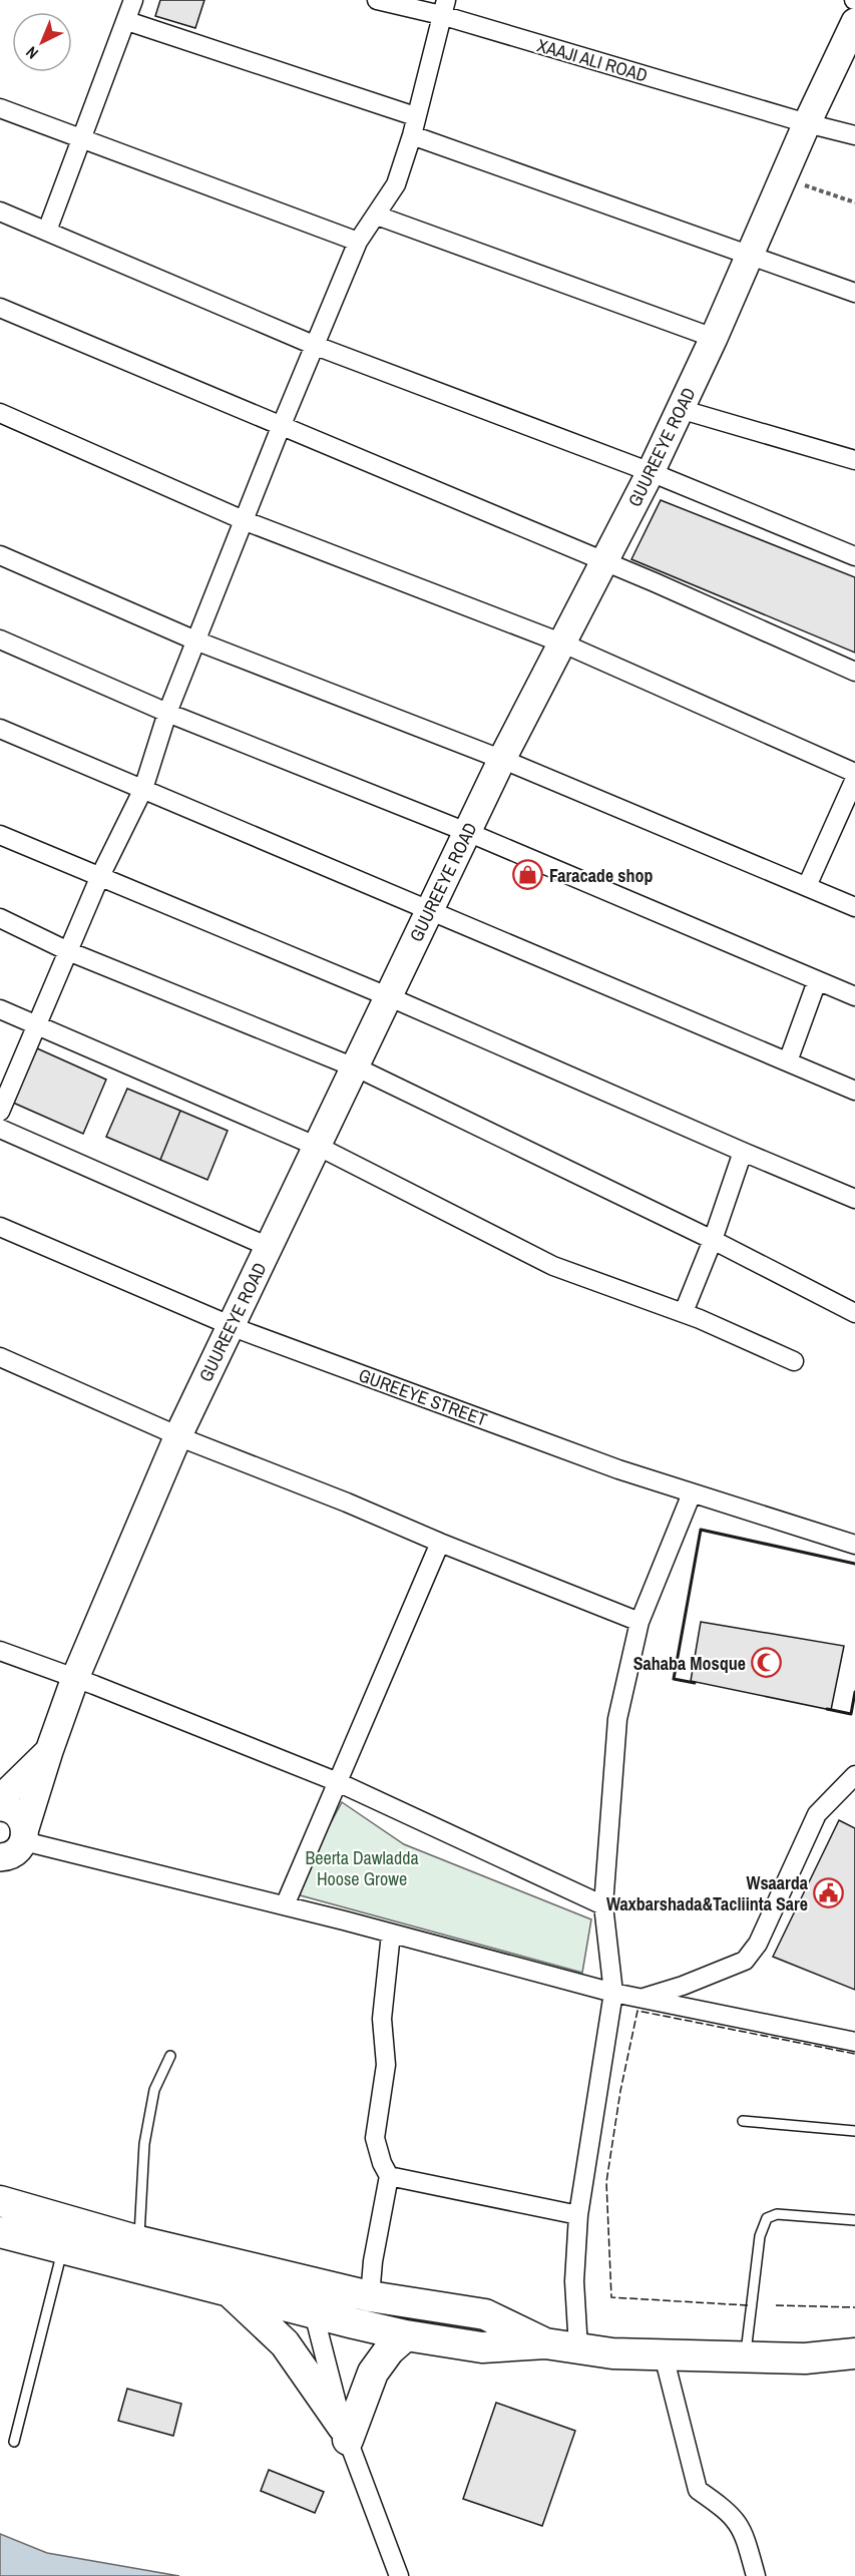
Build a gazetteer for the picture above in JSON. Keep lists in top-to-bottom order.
{
  "streets": {
    "street": ["XAAJI ALI ROAD", "GUUREEYE ROAD", "GUREEYE STREET"]
  },
  "crossings": [
    ["XAAJI ALI ROAD", "GUUREEYE ROAD"],
    ["GUUREEYE ROAD", "GUREEYE STREET"]
  ],
  "parks": ["Beerta Dawladda Hoose Growe"],
  "places": {
    "shop": ["Faracade shop"],
    "mosque": ["Sahaba Mosque"],
    "public building": ["Wsaarda Waxbarshada&Tacliinta Sare"]
  },
  "north": "bottom left"
}
